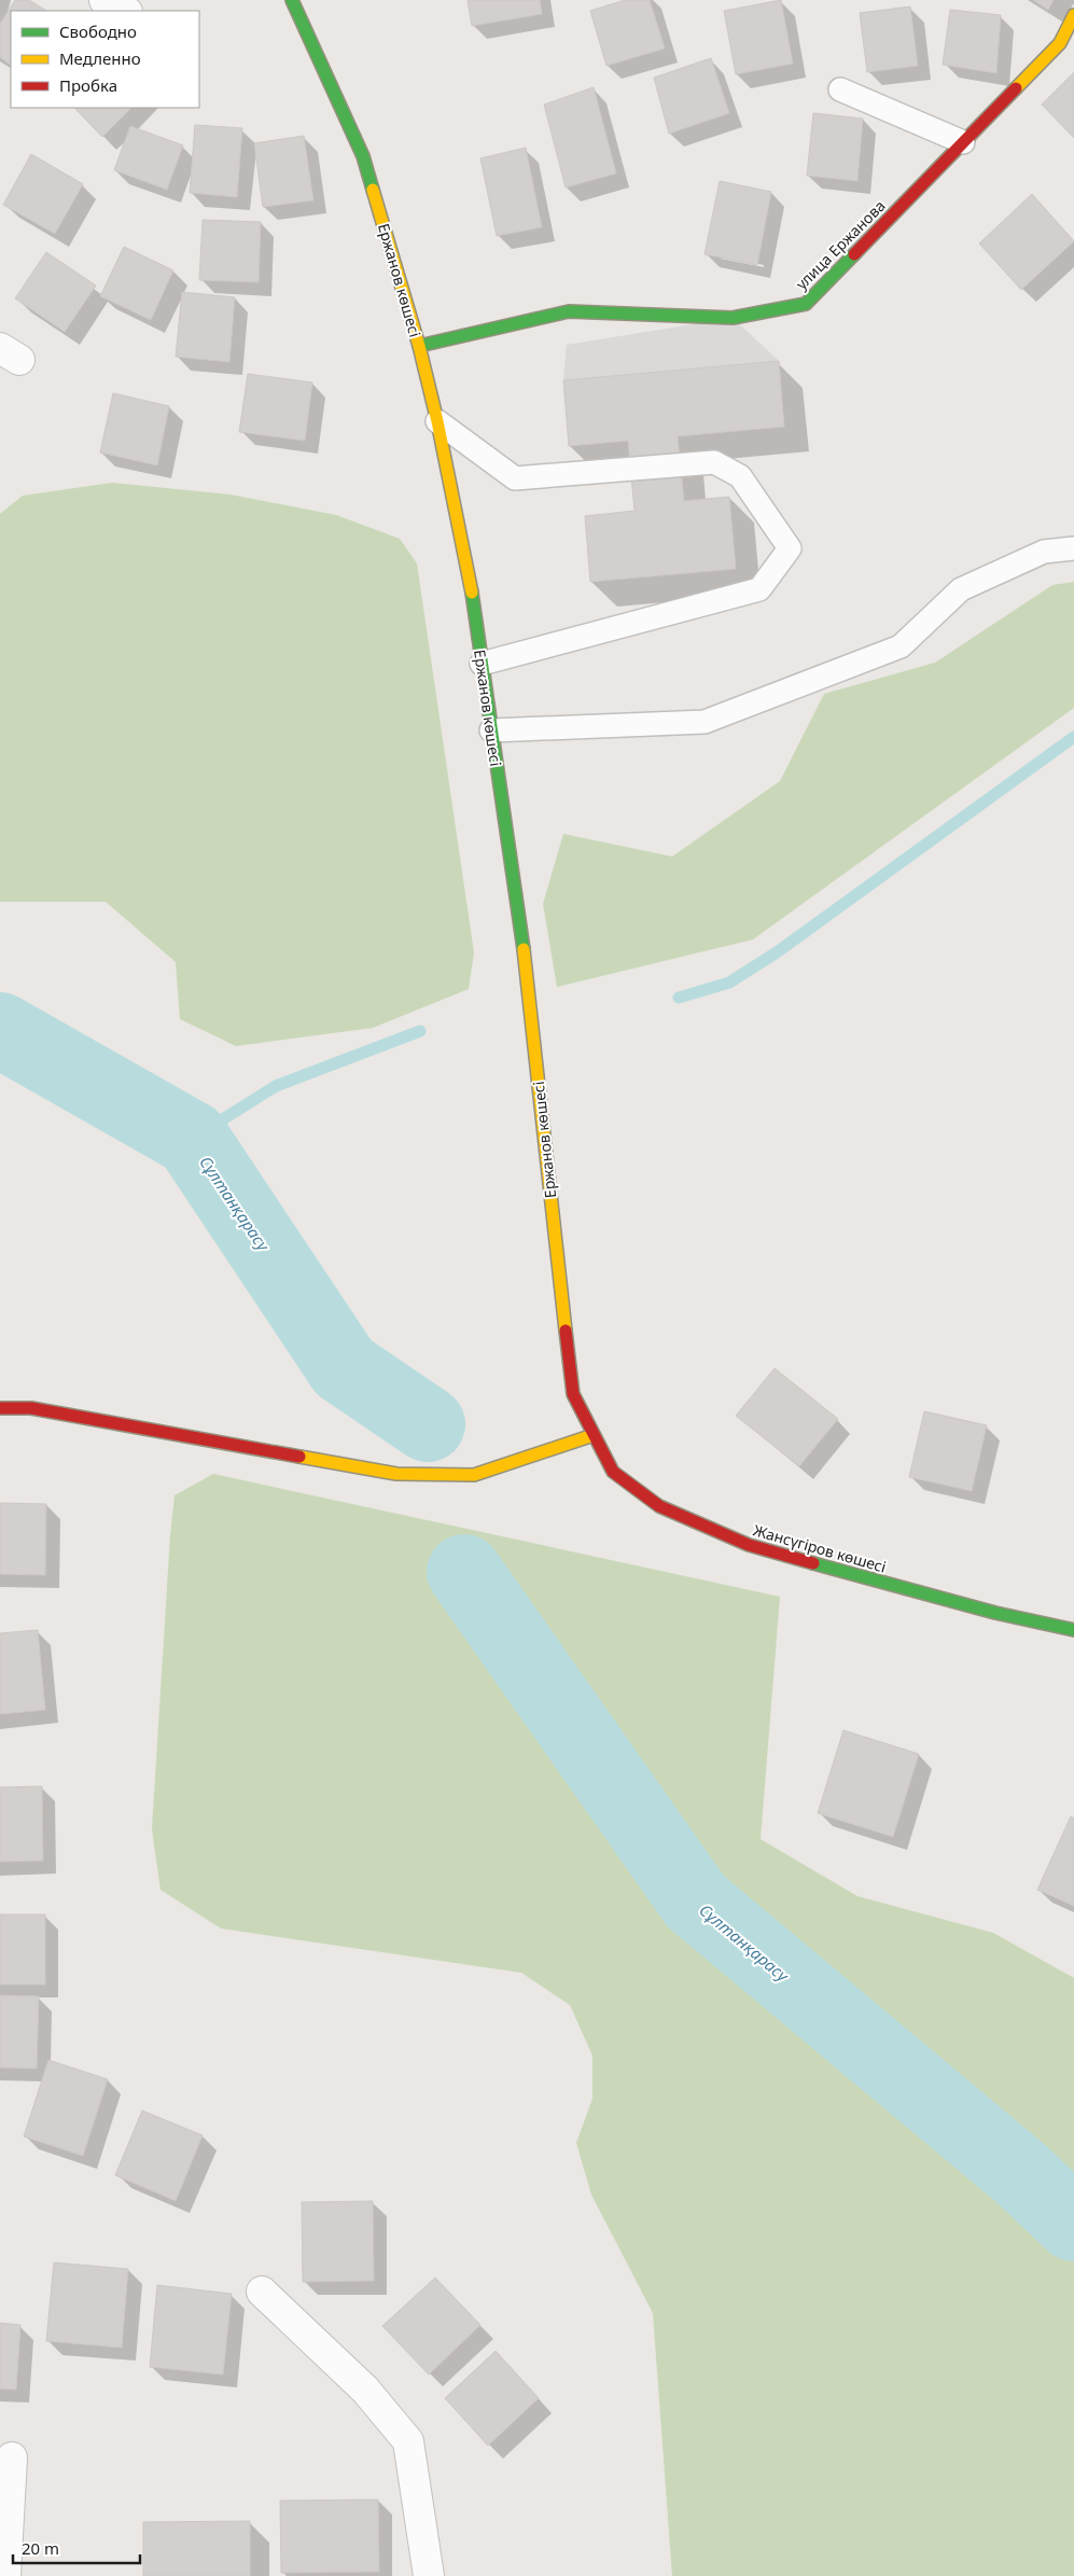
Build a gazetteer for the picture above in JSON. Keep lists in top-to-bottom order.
{
  "streets": {
    "main road": ["улица Ержанова", "Ержанов көшесі", "Жансүгіров көшесі"]
  },
  "crossings": [
    ["улица Ержанова", "Ержанов көшесі"],
    ["Ержанов көшесі", "Жансүгіров көшесі"]
  ],
  "water": ["Сұлтанқарасу"],
  "legend": ["Свободно", "Медленно", "Пробка"],
  "scale_bar": "20 m"
}
